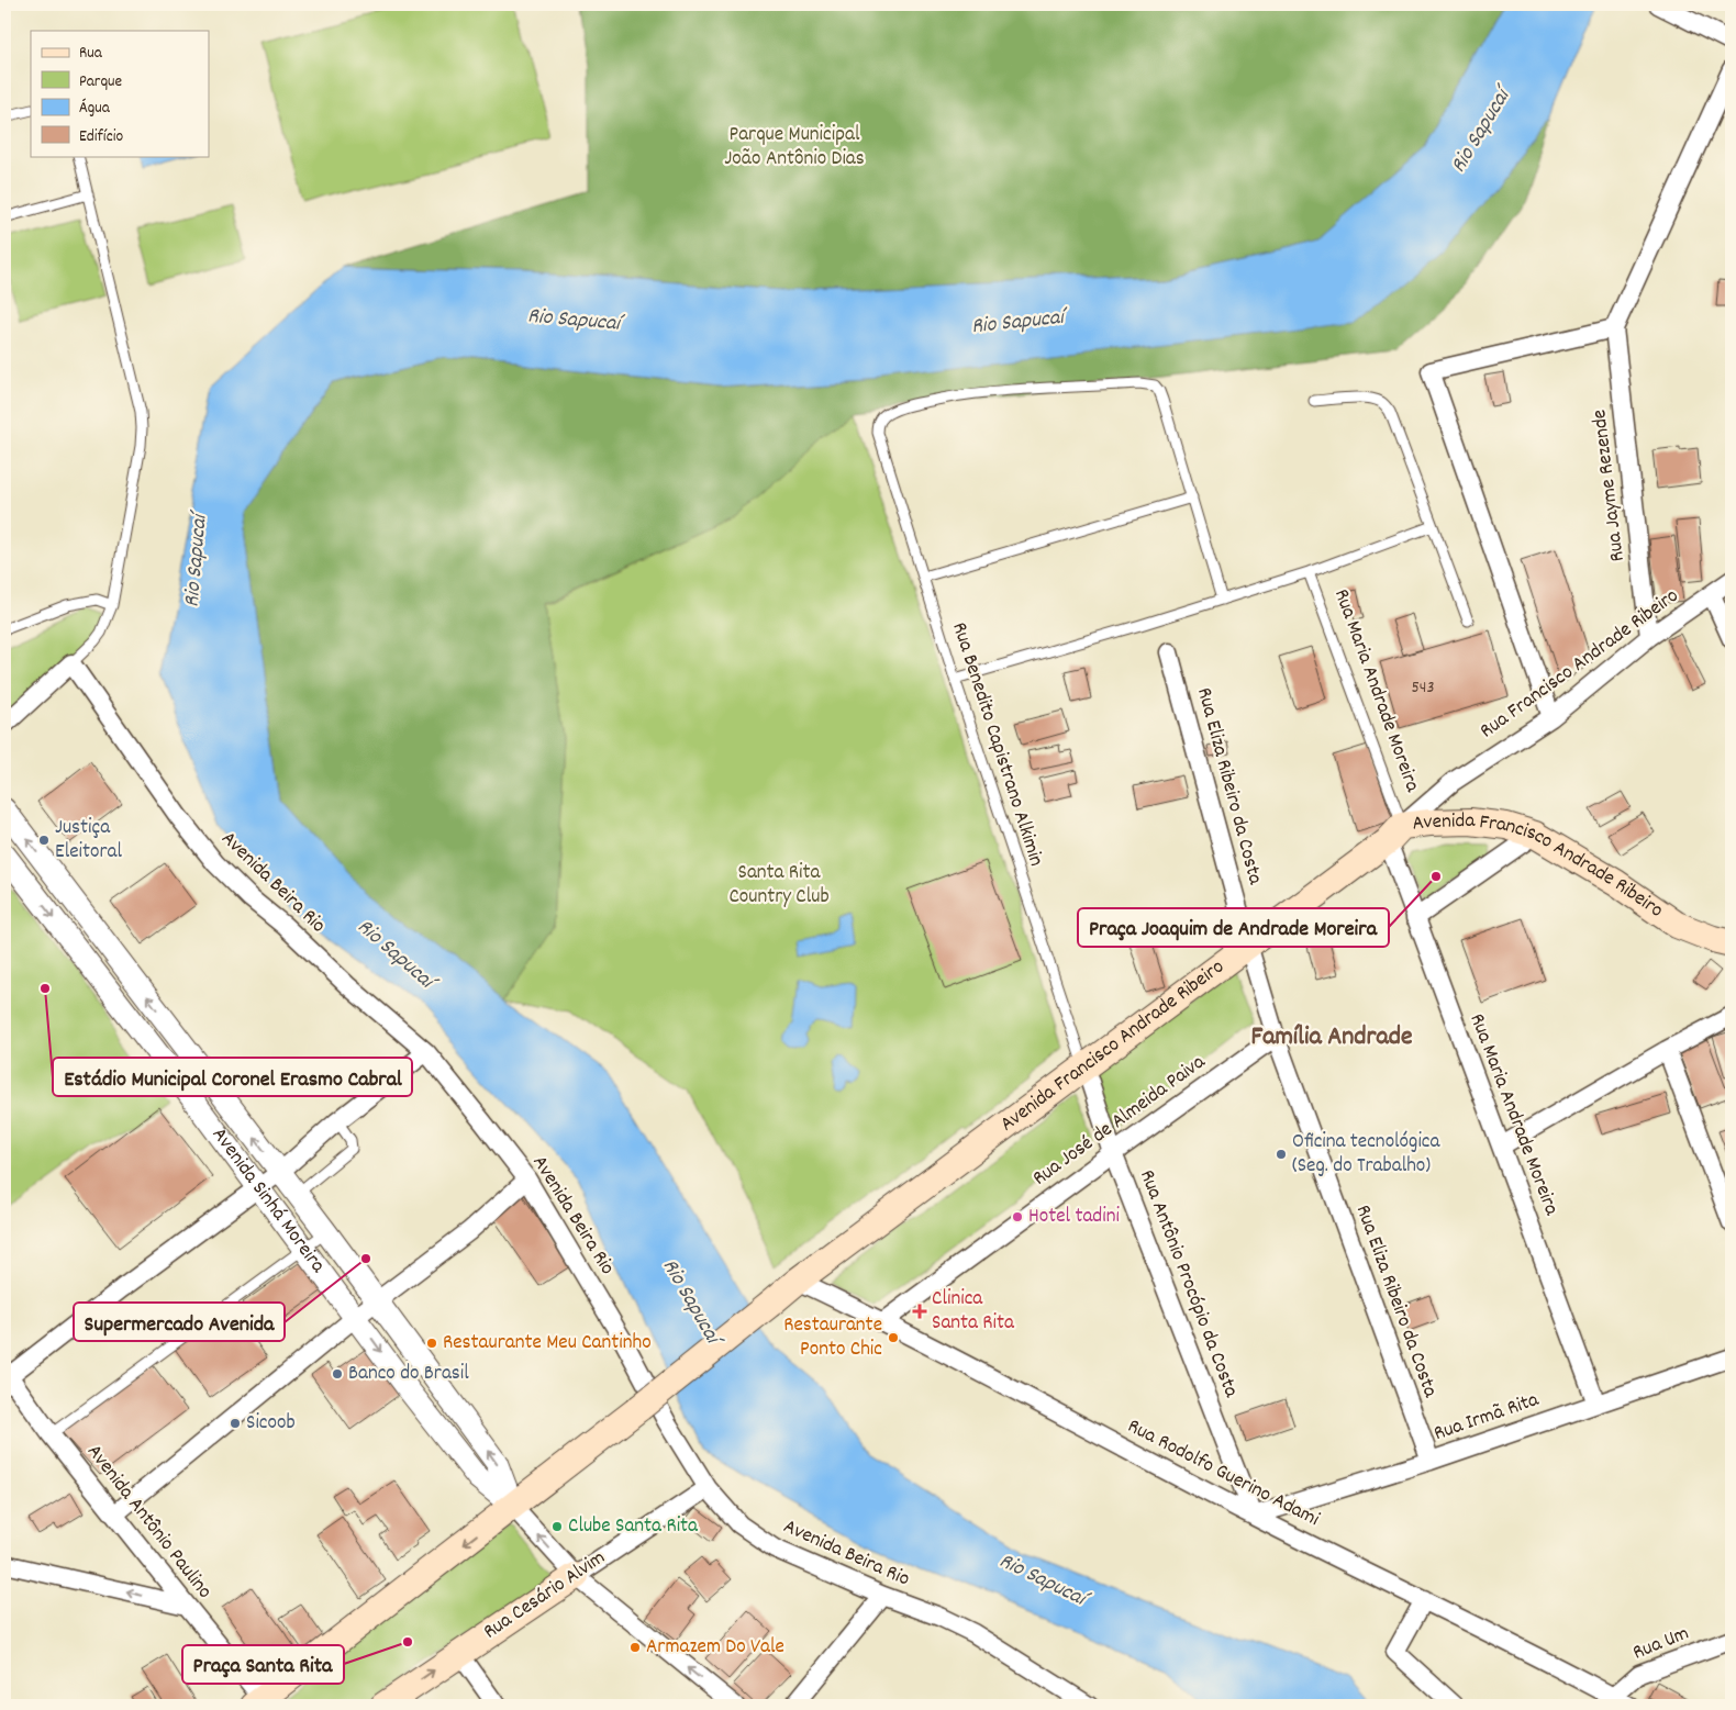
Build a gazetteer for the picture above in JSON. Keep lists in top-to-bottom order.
{
  "streets": {
    "main road": ["Avenida Francisco Andrade Ribeiro", "Rua Cesário Alvim"],
    "street": [
      "Rua Jayme Rezende",
      "Rua Francisco Andrade Ribeiro",
      "Rua Maria Andrade Moreira",
      "Rua Eliza Ribeiro da Costa",
      "Avenida Beira Rio",
      "Rua José de Almeida Paiva",
      "Avenida Sinhá Moreira",
      "Rua Antônio Procópio da Costa",
      "Rua Irmã Rita",
      "Rua Rodolfo Guerino Adami",
      "Avenida Antônio Paulino",
      "Rua Um"
    ],
    "lane": ["Rua Benedito Capistrano Alkimin"]
  },
  "crossings": [
    ["Rua Jayme Rezende", "Rua Francisco Andrade Ribeiro"],
    ["Rua Francisco Andrade Ribeiro", "Rua Maria Andrade Moreira"],
    ["Rua Francisco Andrade Ribeiro", "Avenida Francisco Andrade Ribeiro"],
    ["Rua Maria Andrade Moreira", "Avenida Francisco Andrade Ribeiro"],
    ["Rua Maria Andrade Moreira", "Rua Irmã Rita"],
    ["Rua Benedito Capistrano Alkimin", "Avenida Francisco Andrade Ribeiro"],
    ["Rua Benedito Capistrano Alkimin", "Rua Antônio Procópio da Costa"],
    ["Rua Eliza Ribeiro da Costa", "Avenida Francisco Andrade Ribeiro"],
    ["Rua Eliza Ribeiro da Costa", "Rua José de Almeida Paiva"],
    ["Rua Eliza Ribeiro da Costa", "Rua Irmã Rita"],
    ["Avenida Francisco Andrade Ribeiro", "Avenida Sinhá Moreira"],
    ["Avenida Francisco Andrade Ribeiro", "Rua Antônio Procópio da Costa"],
    ["Avenida Francisco Andrade Ribeiro", "Rua Rodolfo Guerino Adami"],
    ["Avenida Francisco Andrade Ribeiro", "Avenida Antônio Paulino"],
    ["Avenida Beira Rio", "Rua Cesário Alvim"],
    ["Rua José de Almeida Paiva", "Rua Antônio Procópio da Costa"],
    ["Rua José de Almeida Paiva", "Rua Rodolfo Guerino Adami"],
    ["Rua Antônio Procópio da Costa", "Rua Irmã Rita"],
    ["Rua Antônio Procópio da Costa", "Rua Rodolfo Guerino Adami"],
    ["Rua Irmã Rita", "Rua Rodolfo Guerino Adami"],
    ["Rua Rodolfo Guerino Adami", "Rua Um"]
  ],
  "districts": ["Família Andrade"],
  "water": ["Rio Sapucaí"],
  "parks": ["Parque Municipal João Antônio Dias", "Santa Rita Country Club"],
  "places": {
    "other": [
      "Justiça Eleitoral",
      "Praça Joaquim de Andrade Moreira",
      "Estádio Municipal Coronel Erasmo Cabral",
      "Oficina tecnológica (Seg. do Trabalho)",
      "Hotel tadini",
      "Supermercado Avenida",
      "Restaurante Ponto Chic",
      "Restaurante Meu Cantinho",
      "Banco do Brasil",
      "Sicoob",
      "Clube Santa Rita",
      "Praça Santa Rita",
      "Armazem Do Vale"
    ],
    "health": ["Clinica Santa Rita"]
  },
  "house_numbers": ["543"],
  "legend": [
    "Rua",
    "Parque",
    "Água",
    "Edifício"
  ]
}
